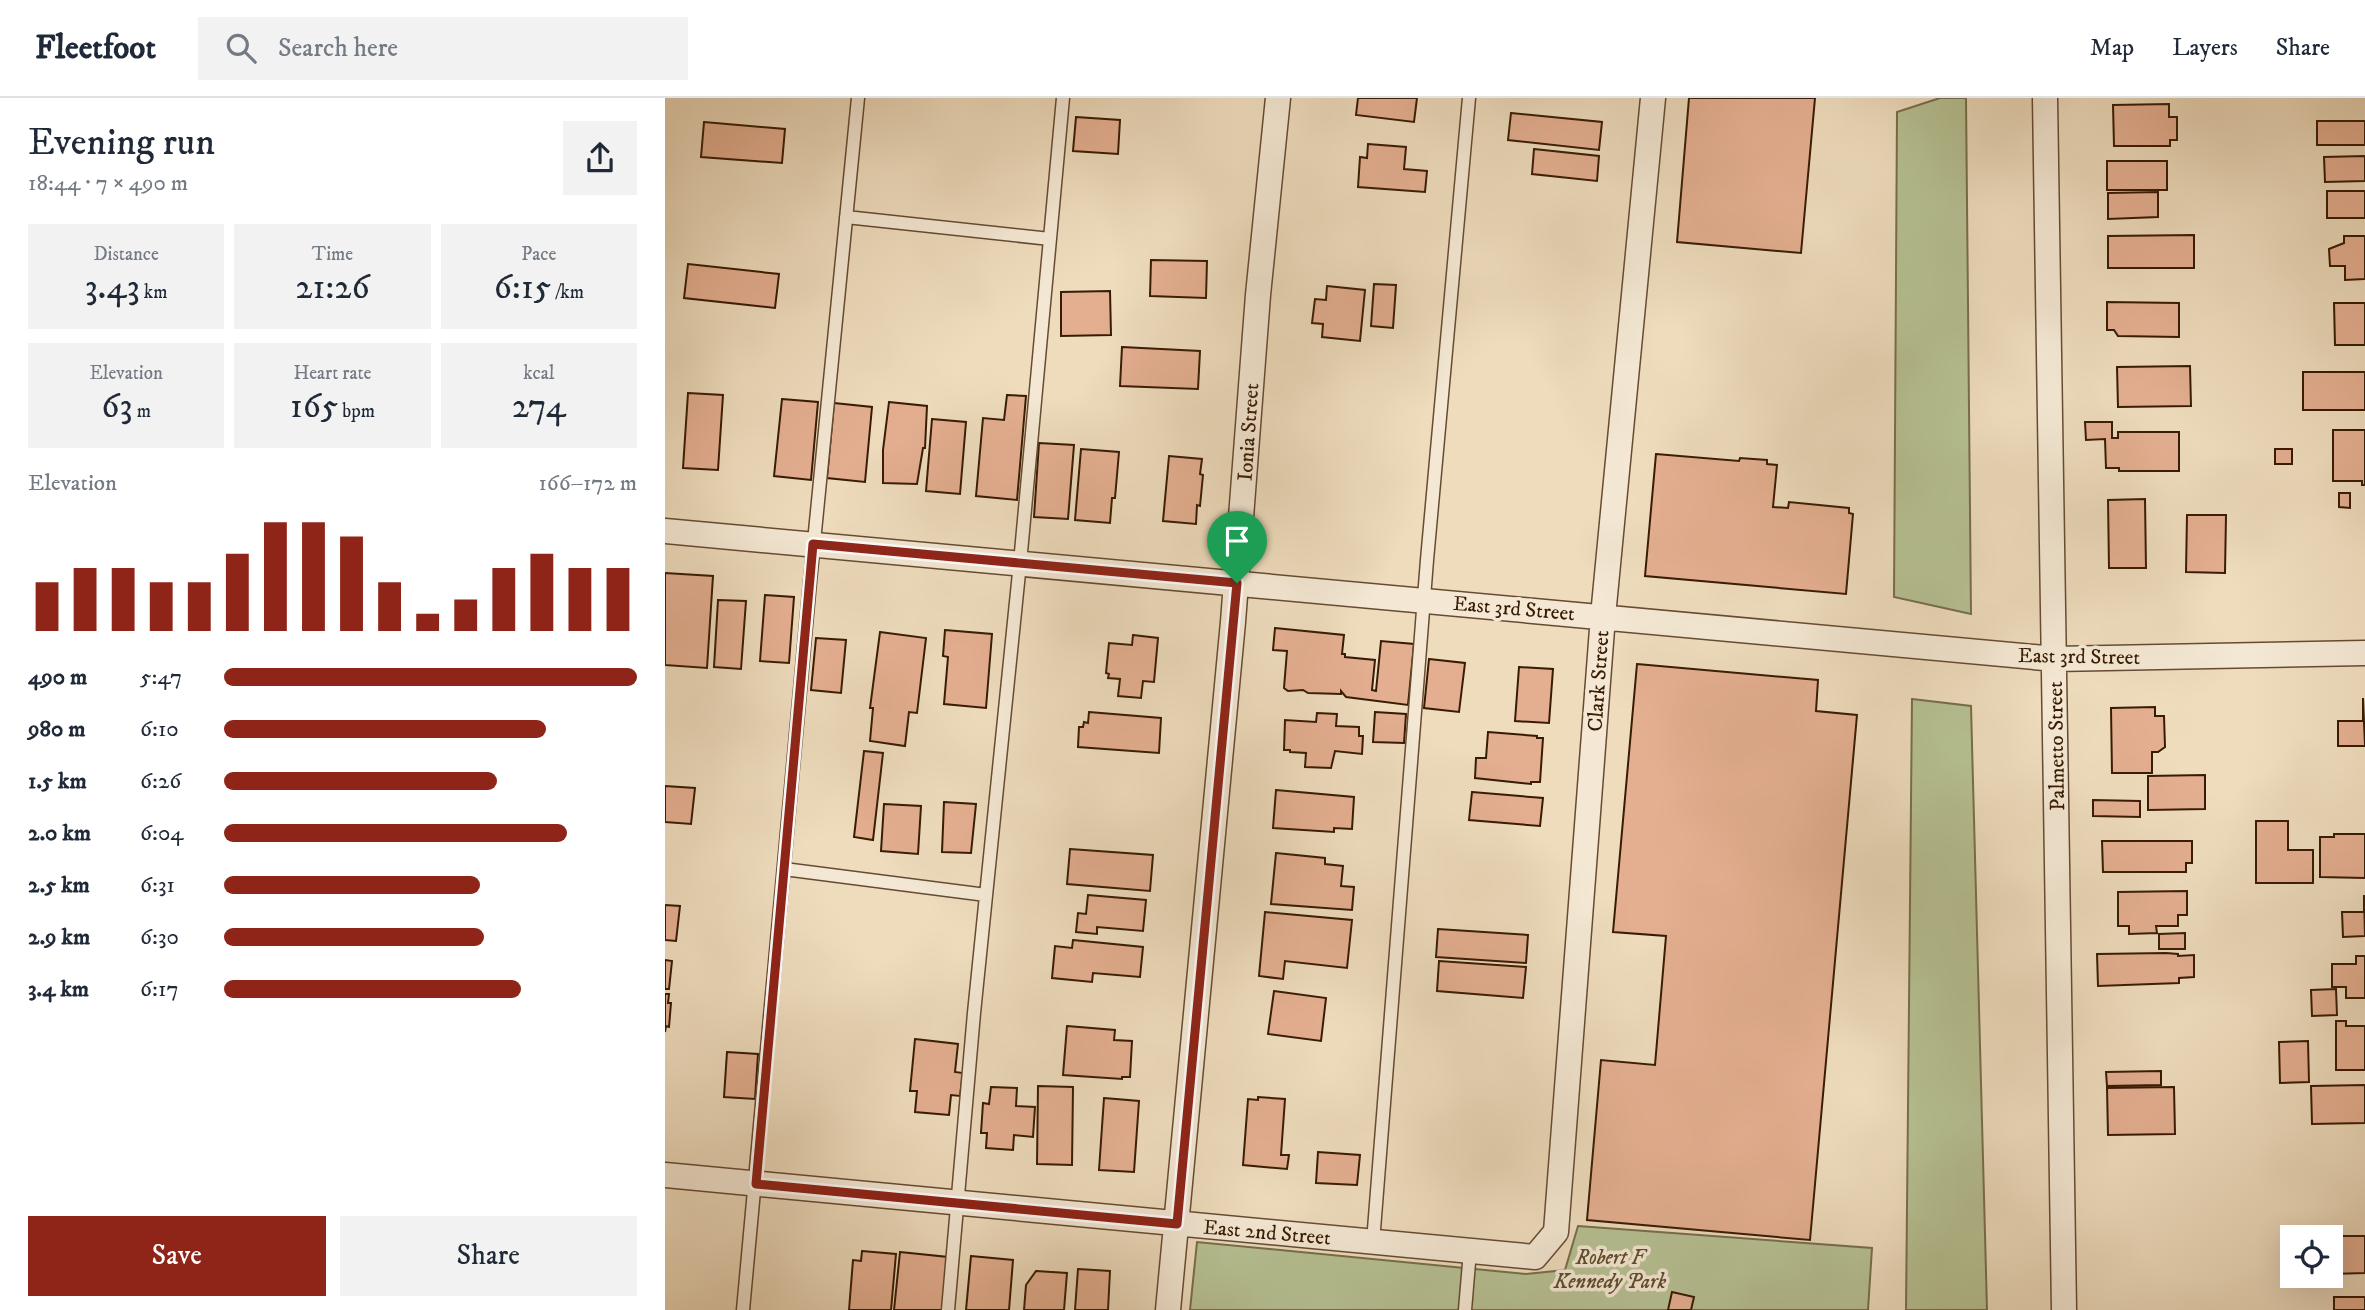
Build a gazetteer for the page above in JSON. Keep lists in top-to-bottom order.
{
  "streets": {
    "street": [
      "Ionia Street",
      "East 3rd Street",
      "Clark Street",
      "Palmetto Street",
      "East 2nd Street"
    ]
  },
  "crossings": [
    ["Ionia Street", "East 3rd Street"],
    ["Ionia Street", "East 2nd Street"],
    ["East 3rd Street", "Clark Street"],
    ["East 3rd Street", "Palmetto Street"],
    ["Clark Street", "East 2nd Street"]
  ],
  "parks": ["Robert F Kennedy Park"],
  "page": {
    "header": "Fleetfoot",
    "search": "Search here",
    "nav": ["Map", "Layers", "Share"],
    "heading": ["Evening run", "18:44 · 7 × 490 m"],
    "stats": [
      ["Distance", "3.43 km"],
      ["Time", "21:26"],
      ["Pace", "6:15 /km"],
      ["Elevation", "63 m"],
      ["Heart rate", "165 bpm"],
      ["kcal", "274"]
    ],
    "chart": ["Elevation", "166–172 m"],
    "list": [
      {
        "name": "490 m",
        "note": "5:47"
      },
      {
        "name": "980 m",
        "note": "6:10"
      },
      {
        "name": "1.5 km",
        "note": "6:26"
      },
      {
        "name": "2.0 km",
        "note": "6:04"
      },
      {
        "name": "2.5 km",
        "note": "6:31"
      },
      {
        "name": "2.9 km",
        "note": "6:30"
      },
      {
        "name": "3.4 km",
        "note": "6:17"
      }
    ],
    "buttons": ["Save", "Share"]
  }
}
